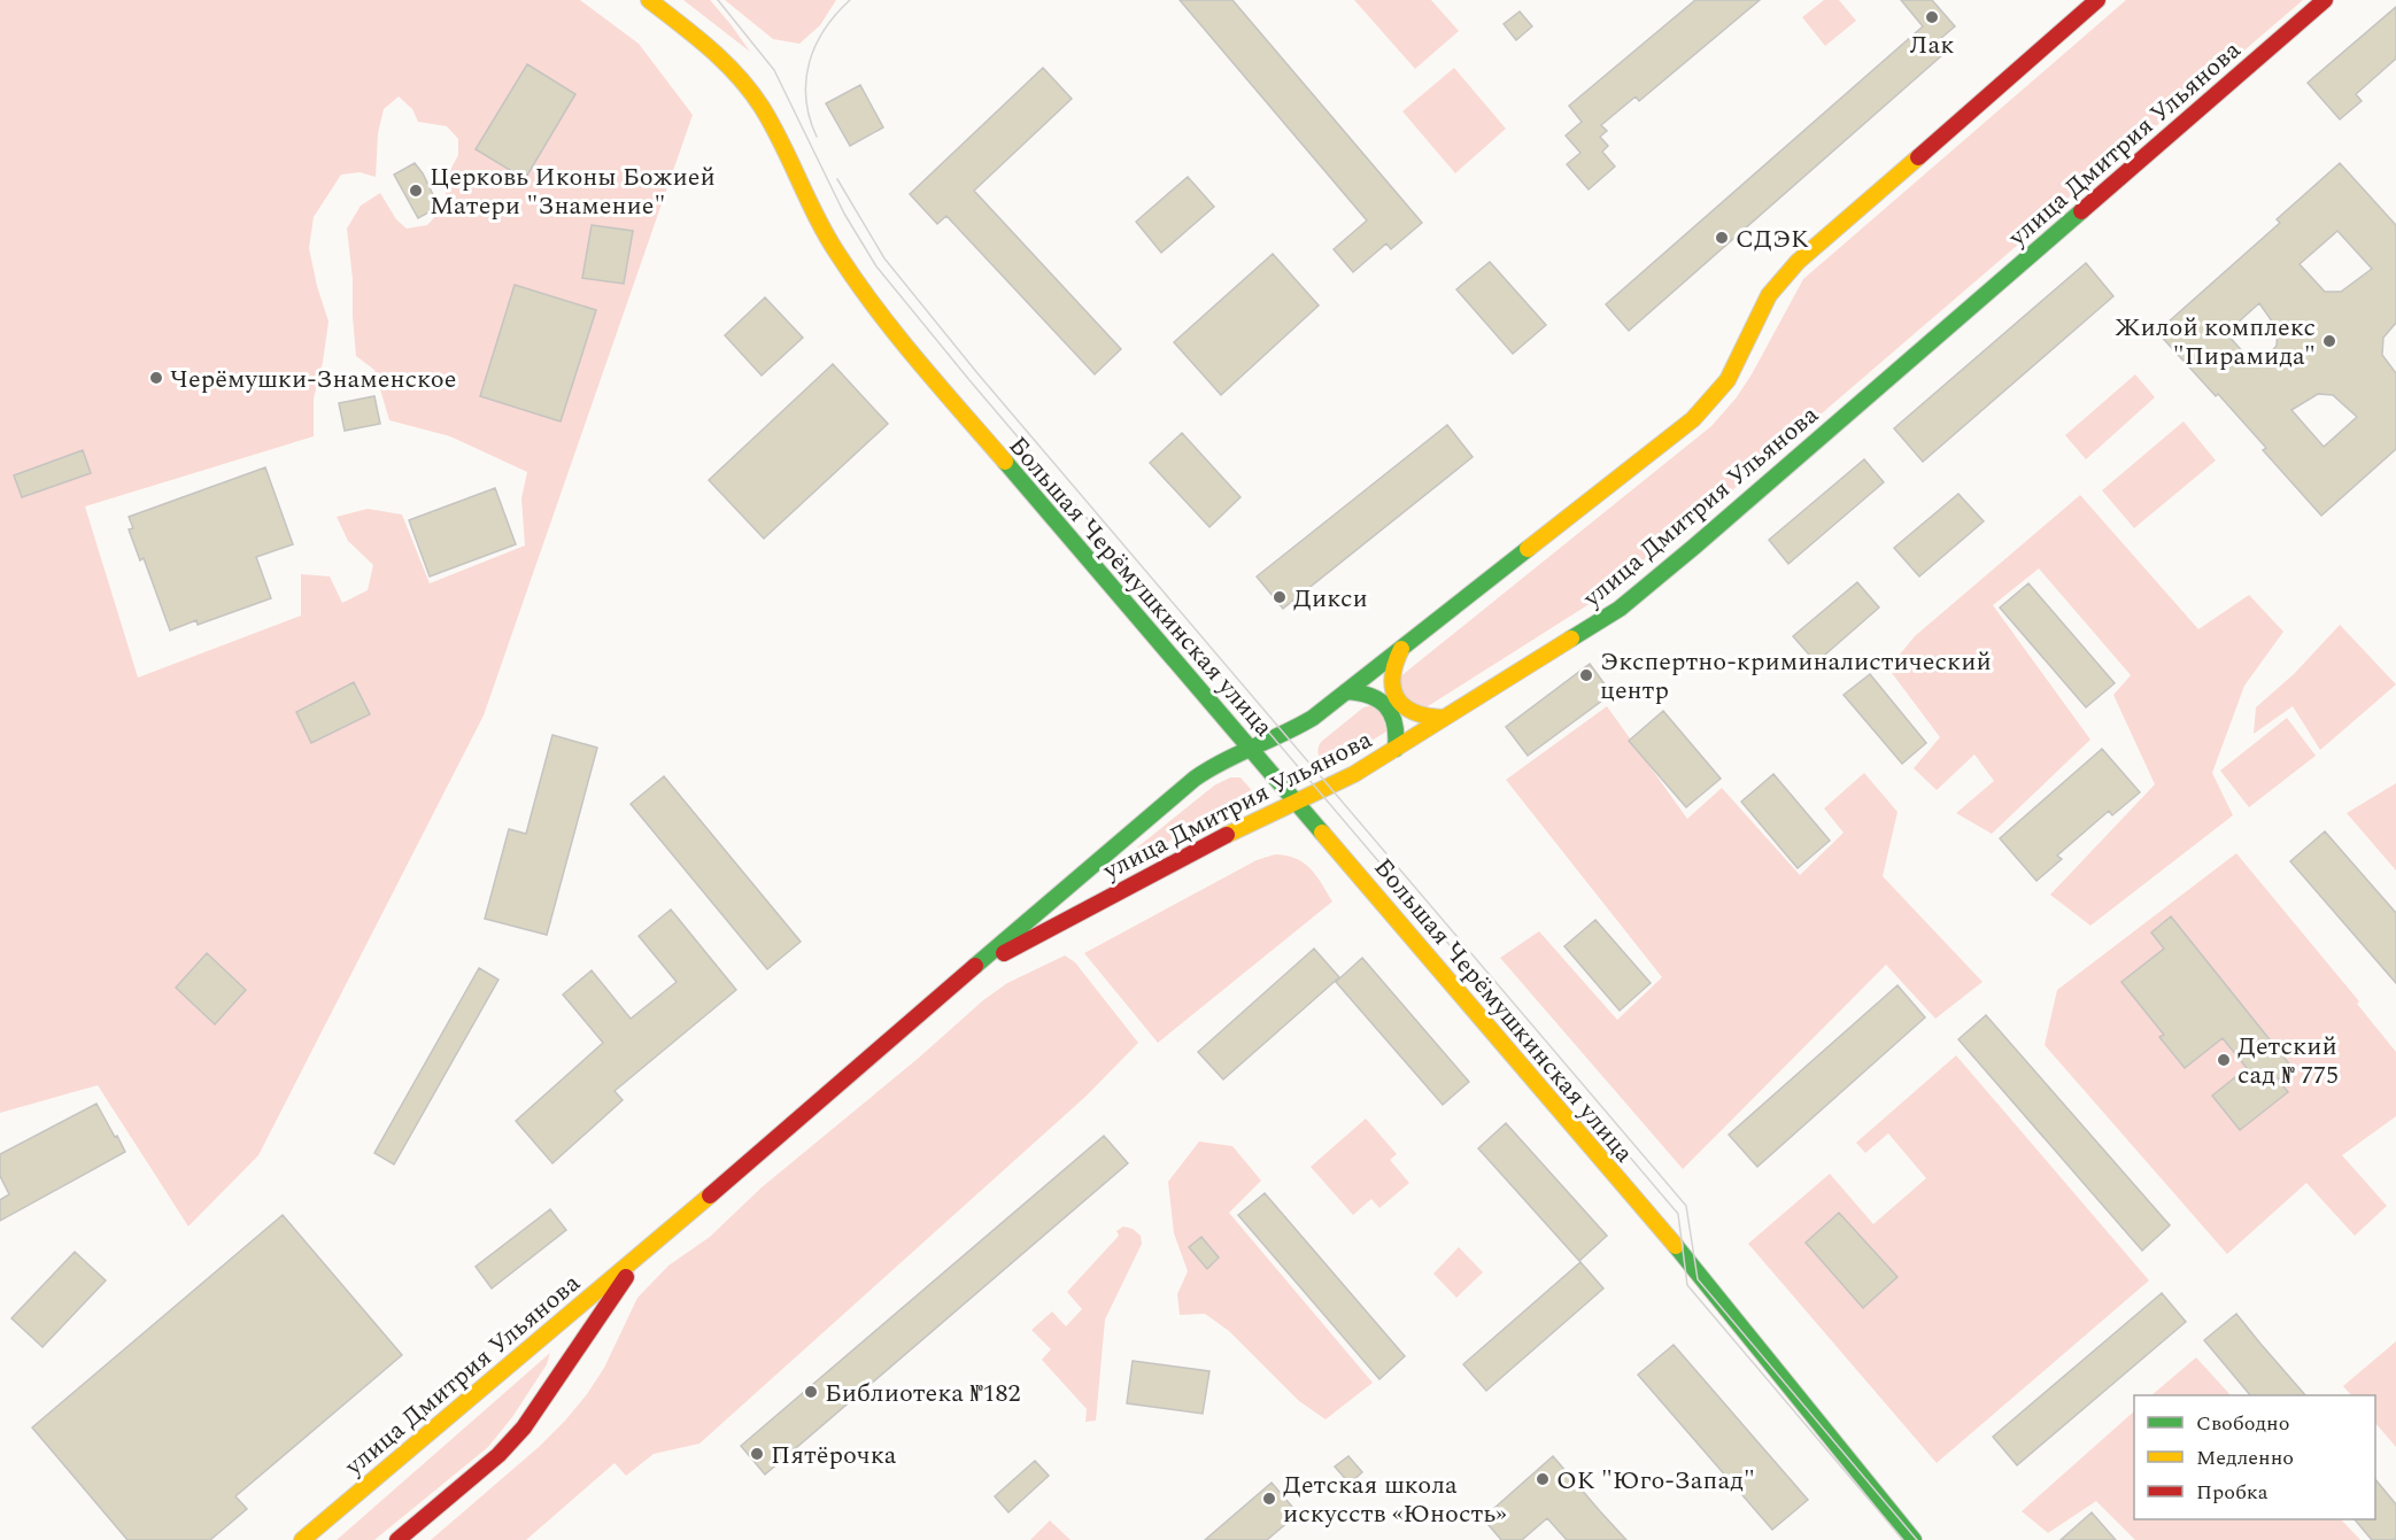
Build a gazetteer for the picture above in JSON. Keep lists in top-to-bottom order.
{
  "streets": {
    "main road": ["улица Дмитрия Ульянова", "Большая Черёмушкинская улица"]
  },
  "crossings": [
    ["улица Дмитрия Ульянова", "Большая Черёмушкинская улица"]
  ],
  "places": [
    "Лак",
    "Церковь Иконы Божией Матери \"Знамение\"",
    "СДЭК",
    "Жилой комплекс \"Пирамида\"",
    "Черёмушки-Знаменское",
    "Дикси",
    "Экспертно-криминалистический центр",
    "Детский сад № 775",
    "Библиотека №182",
    "Пятёрочка",
    "ОК \"Юго-Запад\"",
    "Детская школа искусств «Юность»"
  ],
  "legend": ["Свободно", "Медленно", "Пробка"]
}
